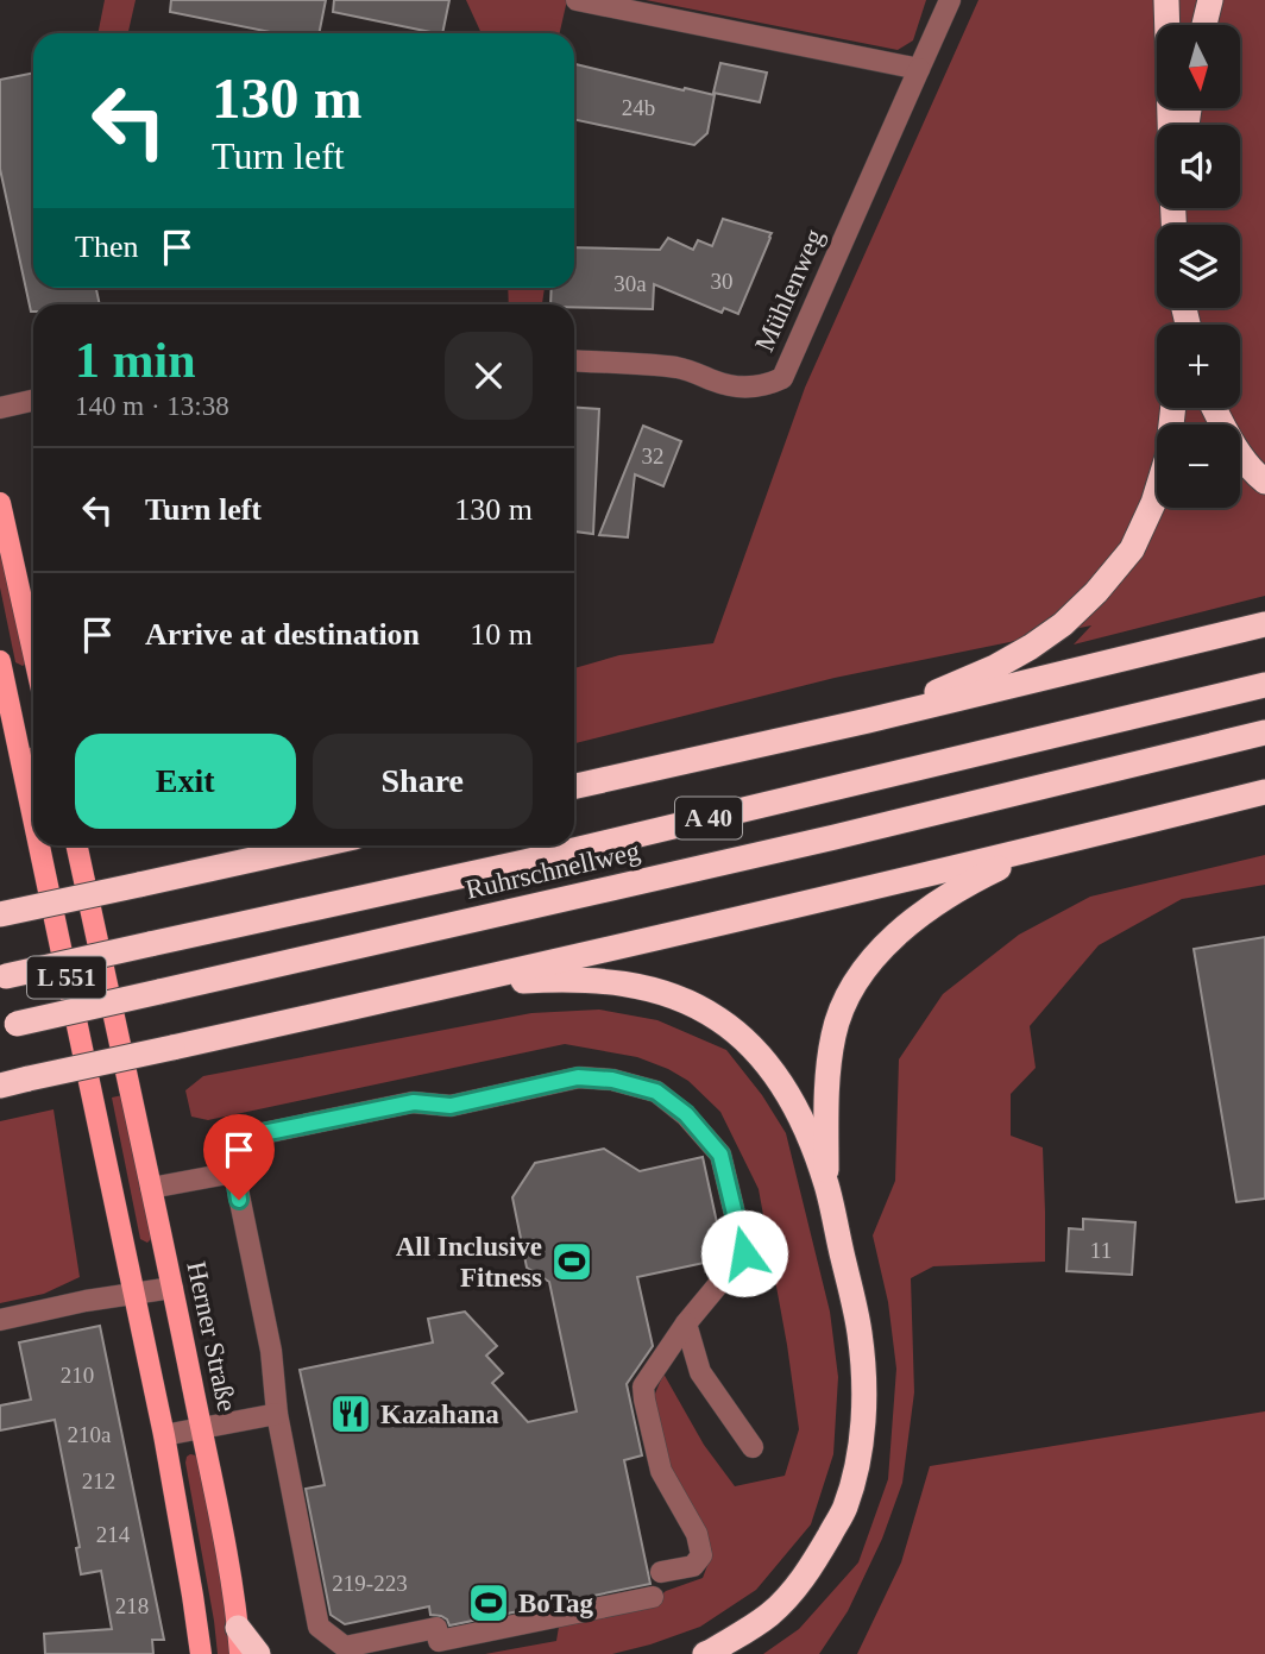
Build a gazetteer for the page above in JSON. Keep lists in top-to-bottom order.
{
  "streets": {
    "highway": ["A 40", "Ruhrschnellweg"],
    "main road": ["L 551", "Herner Straße"],
    "street": ["Mühlenweg"]
  },
  "places": {
    "sports": ["All Inclusive Fitness", "BoTag"],
    "restaurant": ["Kazahana"]
  },
  "house_numbers": [
    "24b",
    "30",
    "30a",
    "32",
    "11",
    "210",
    "210a",
    "212",
    "214",
    "219-223",
    "218"
  ],
  "north": "bottom",
  "page": {
    "map_buttons": ["+", "−"],
    "turn": ["130 m", "Turn left"],
    "then": "Then",
    "heading": ["1 min", "140 m · 13:38"],
    "list": [
      {
        "name": "Turn left",
        "value": "130 m"
      },
      {
        "name": "Arrive at destination",
        "value": "10 m"
      }
    ],
    "buttons": ["Exit", "Share"]
  }
}
